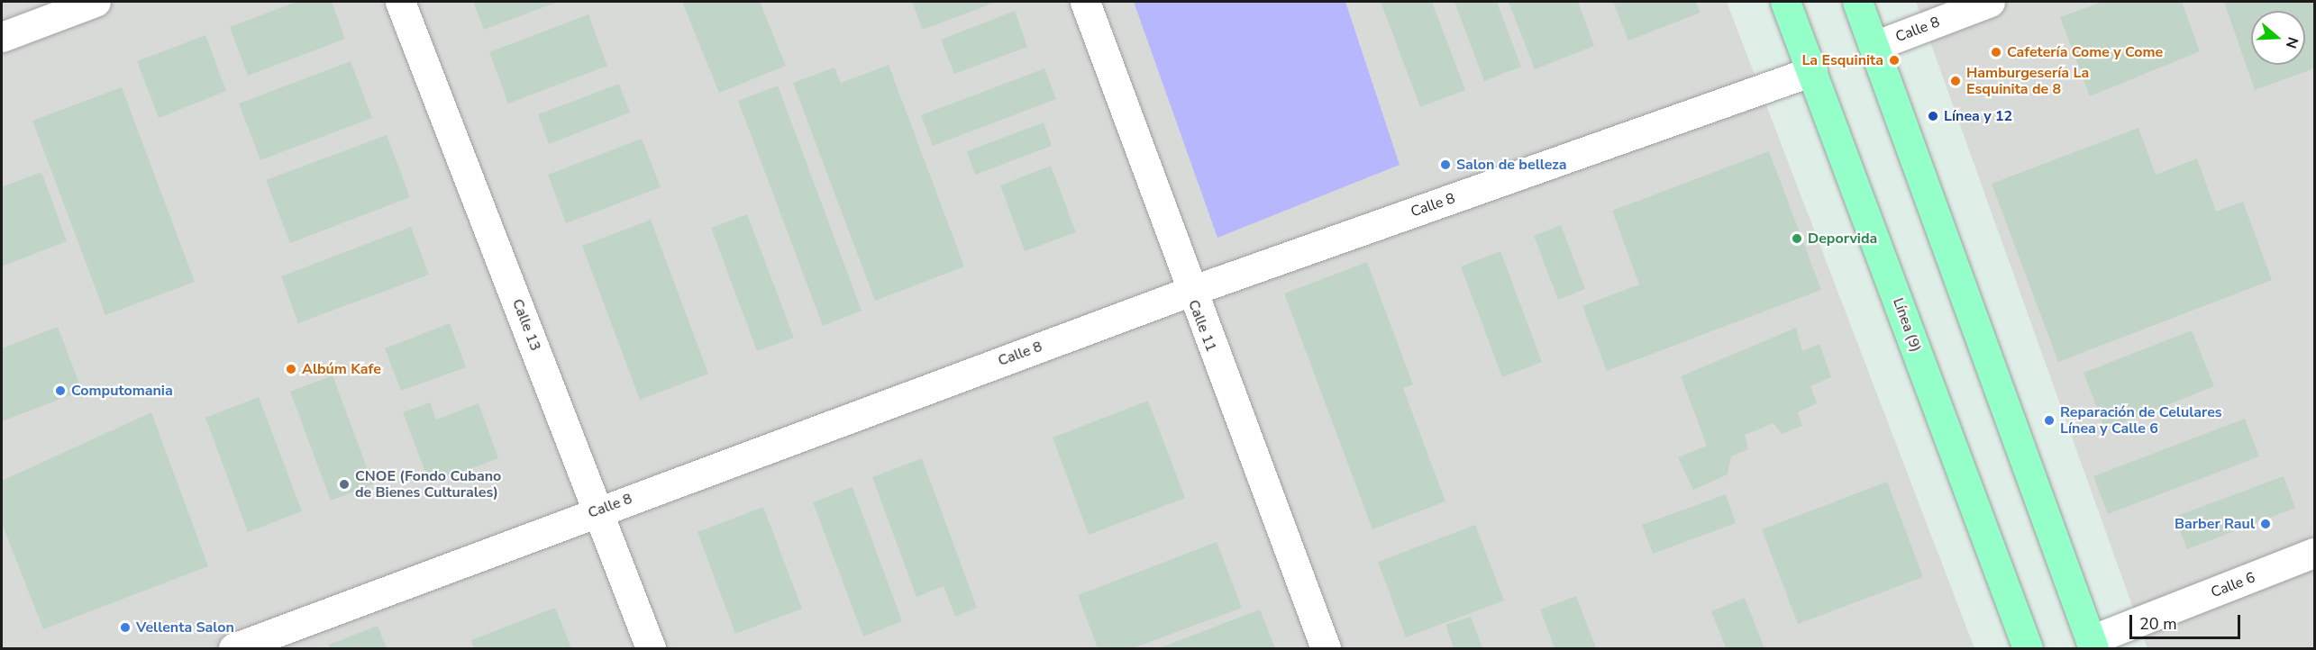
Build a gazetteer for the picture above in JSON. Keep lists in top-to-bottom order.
{
  "streets": {
    "main road": ["Línea (9)"],
    "street": [
      "Calle 8",
      "Calle 13",
      "Calle 11",
      "Calle 6"
    ]
  },
  "crossings": [
    ["Calle 8", "Calle 13"],
    ["Calle 8", "Línea (9)"],
    ["Calle 8", "Calle 11"]
  ],
  "places": [
    "Cafetería Come y Come",
    "La Esquinita",
    "Hamburgesería La Esquinita de 8",
    "Línea y 12",
    "Salon de belleza",
    "Deporvida",
    "Albúm Kafe",
    "Computomania",
    "Reparación de Celulares Línea y Calle 6",
    "CNOE (Fondo Cubano de Bienes Culturales)",
    "Barber Raul",
    "Vellenta Salon"
  ],
  "scale_bar": "20 m",
  "north": "right"
}
